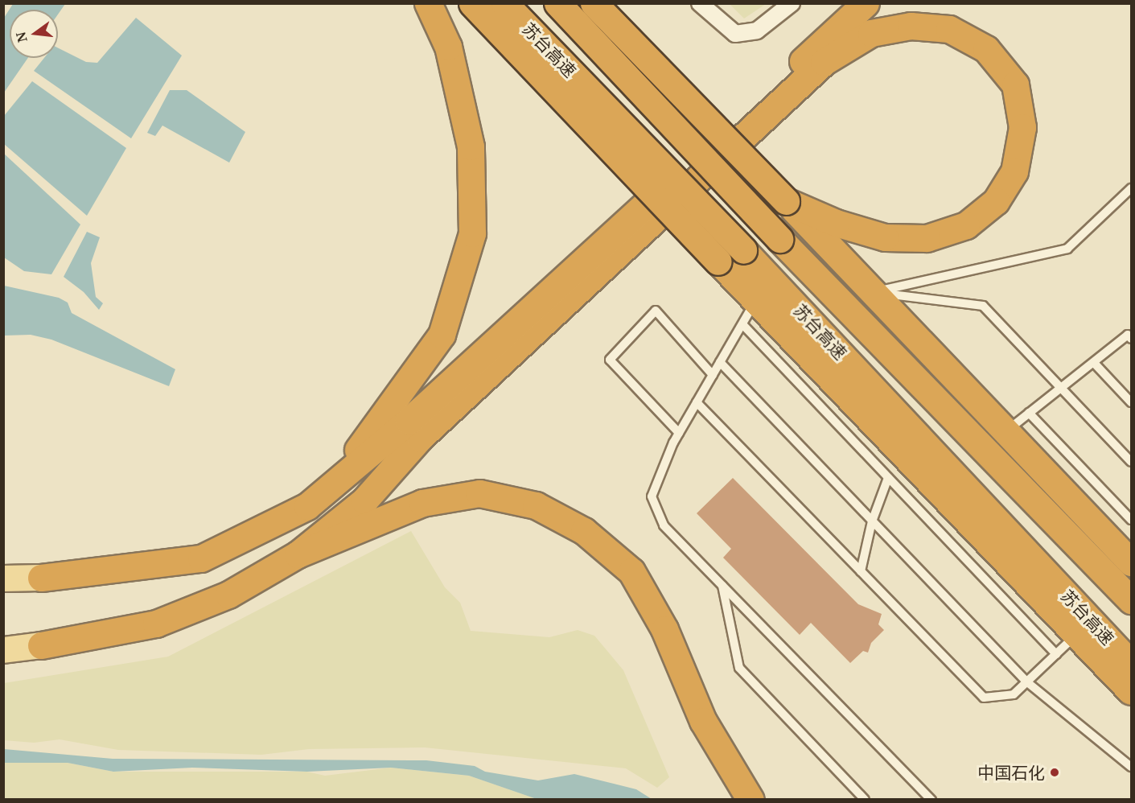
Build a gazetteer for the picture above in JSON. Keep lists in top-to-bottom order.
{
  "streets": {
    "highway": ["苏台高速"]
  },
  "places": ["中国石化"],
  "north": "left"
}
